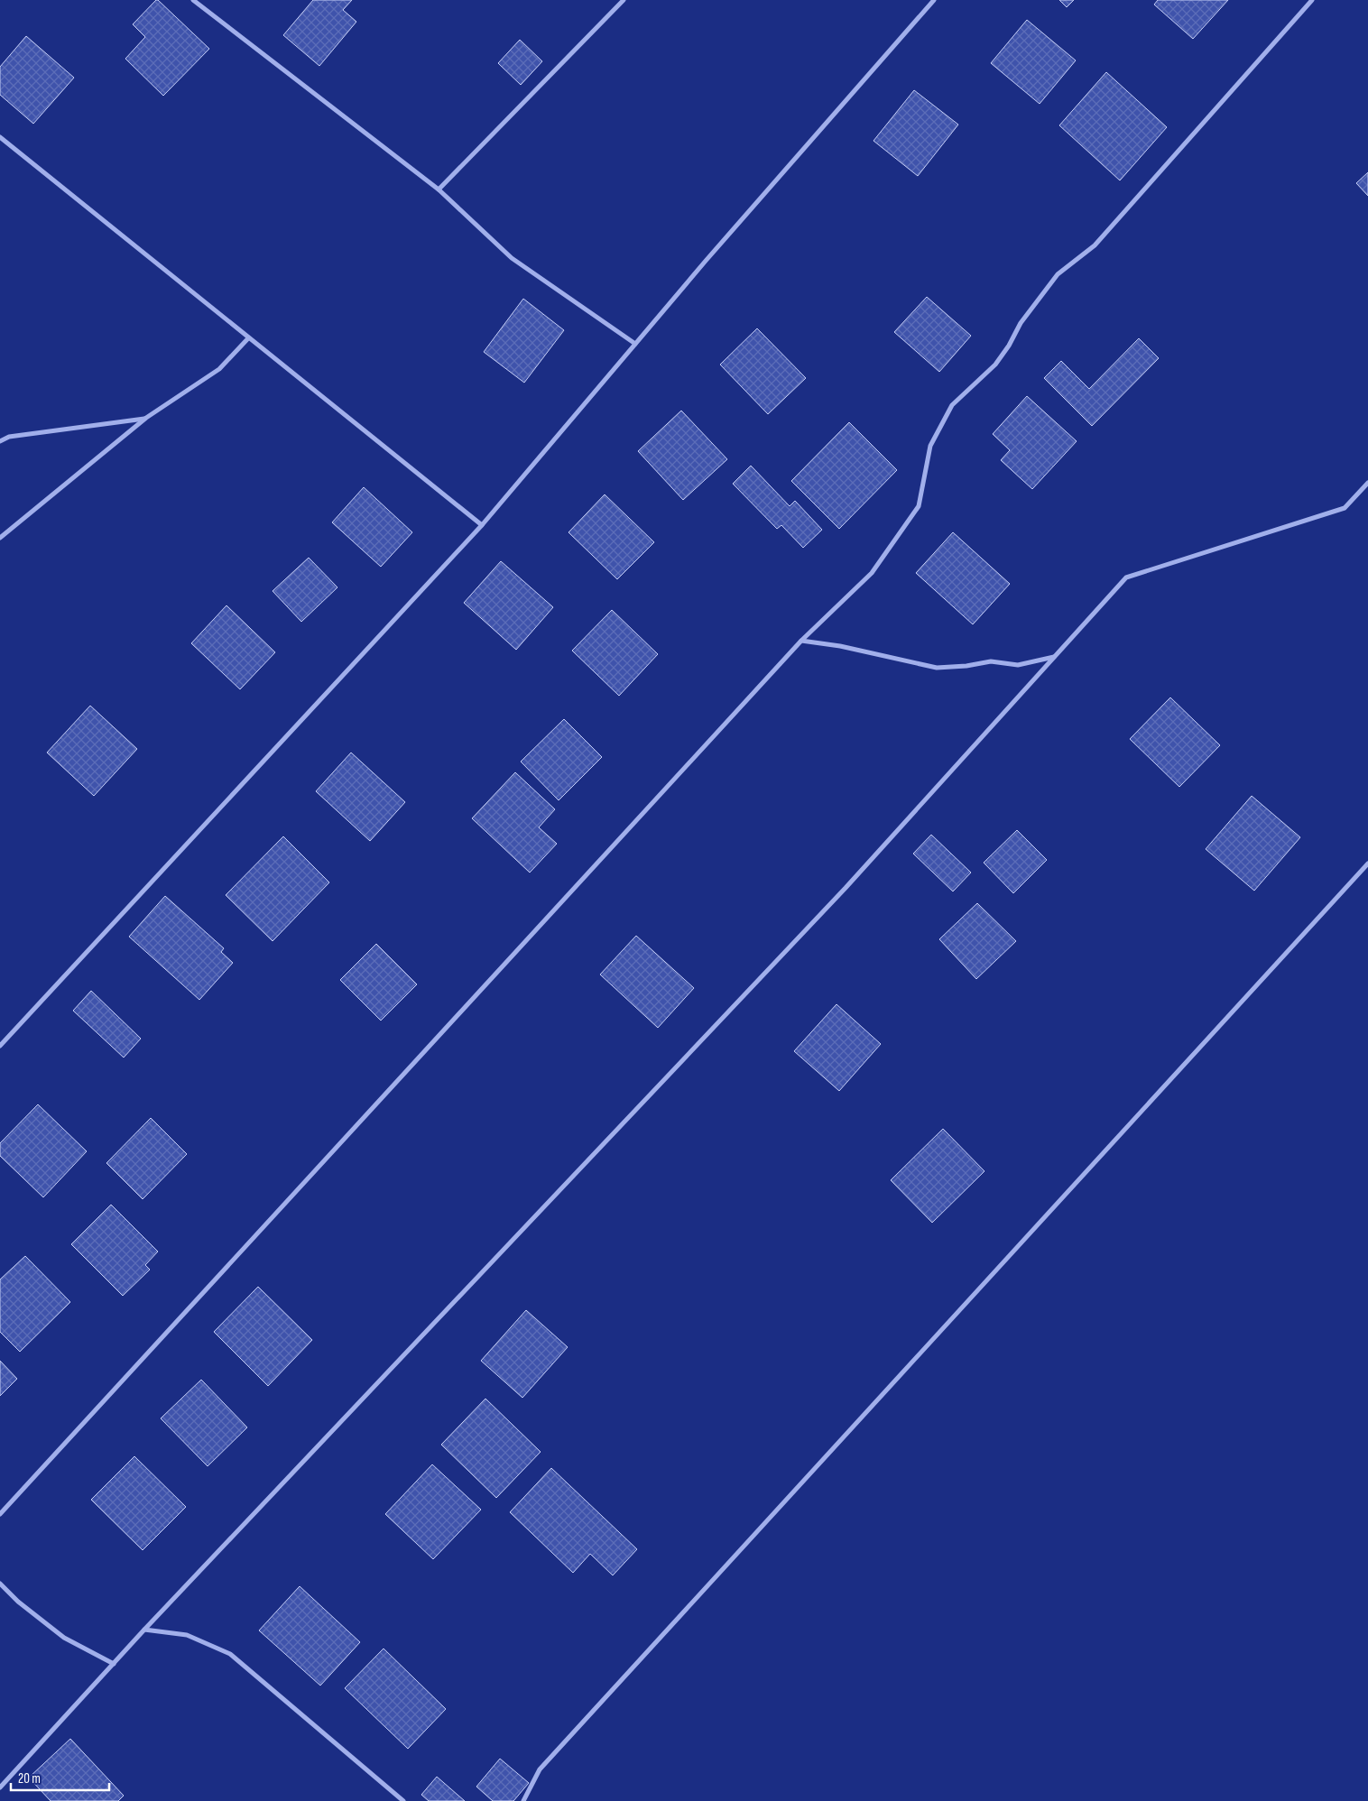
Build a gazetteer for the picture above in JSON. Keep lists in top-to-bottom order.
{
  "scale_bar": "20 m"
}
